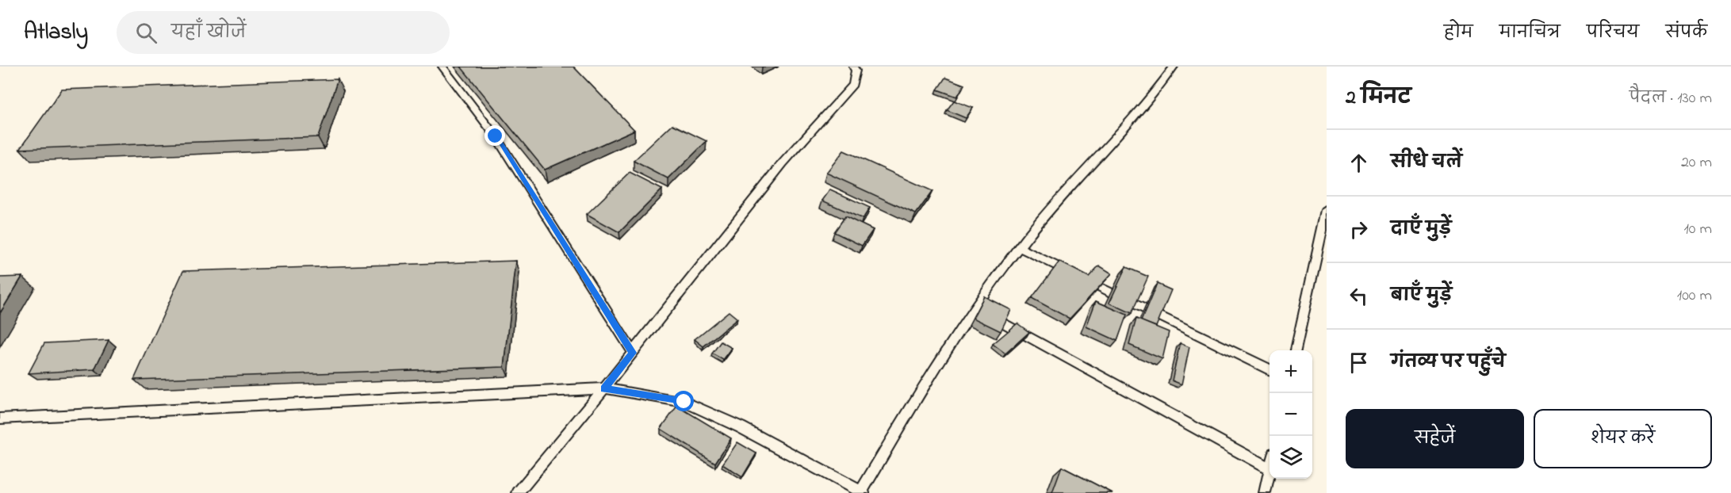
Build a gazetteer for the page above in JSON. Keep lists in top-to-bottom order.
{
  "page": {
    "header": "Atlasly",
    "search": "यहाँ खोजें",
    "nav": [
      "होम",
      "मानचित्र",
      "परिचय",
      "संपर्क"
    ],
    "heading": ["2 मिनट", "पैदल · 130 m"],
    "list": [
      ["सीधे चलें", "20 m"],
      ["दाएँ मुड़ें", "10 m"],
      ["बाएँ मुड़ें", "100 m"],
      "गंतव्य पर पहुँचे"
    ],
    "map_buttons": ["+", "−"],
    "buttons": ["सहेजें", "शेयर करें"]
  }
}
